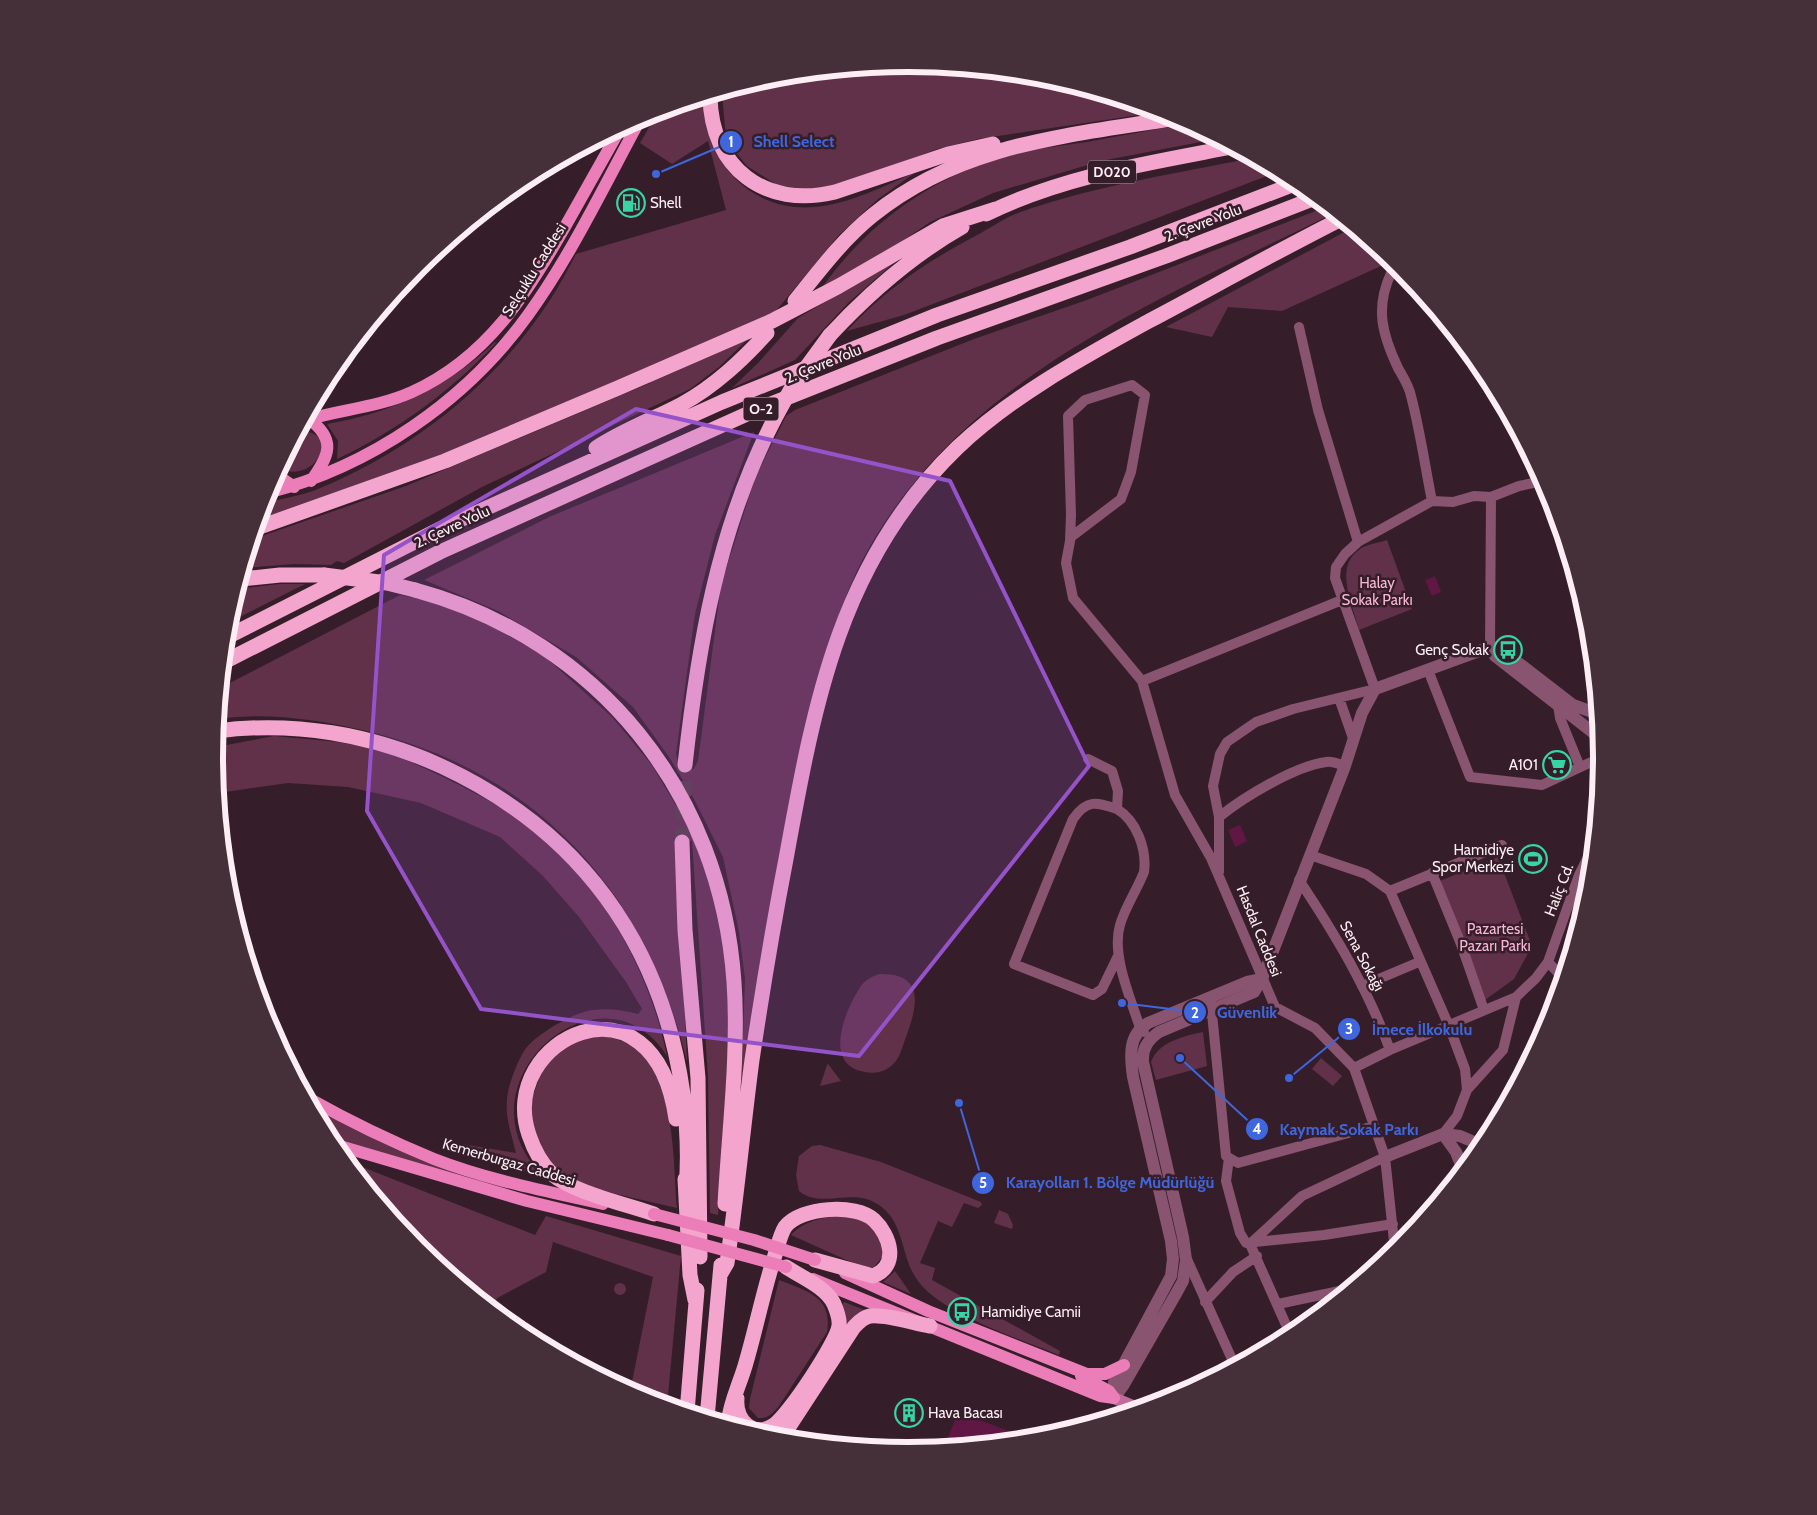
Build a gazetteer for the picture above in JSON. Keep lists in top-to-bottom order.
{
  "streets": {
    "highway": ["D020", "2. Çevre Yolu", "O-2"],
    "main road": ["Selçuklu Caddesi", "Kemerburgaz Caddesi"],
    "street": ["Haliç Cd.", "Hasdal Caddesi", "Sena Sokağı"]
  },
  "crossings": [
    ["Haliç Cd.", "Hasdal Caddesi"],
    ["Haliç Cd.", "Sena Sokağı"]
  ],
  "parks": ["Halay Sokak Parkı", "Pazartesi Pazarı Parkı"],
  "places": {
    "other": [
      "Shell Select",
      "Güvenlik",
      "Kaymak Sokak Parkı",
      "İmece İlkokulu",
      "Karayolları 1. Bölge Müdürlüğü"
    ],
    "fuel station": ["Shell"],
    "bus stop": ["Genç Sokak", "Hamidiye Camii"],
    "supermarket": ["A101"],
    "sports": ["Hamidiye Spor Merkezi"],
    "building": ["Hava Bacası"]
  }
}
